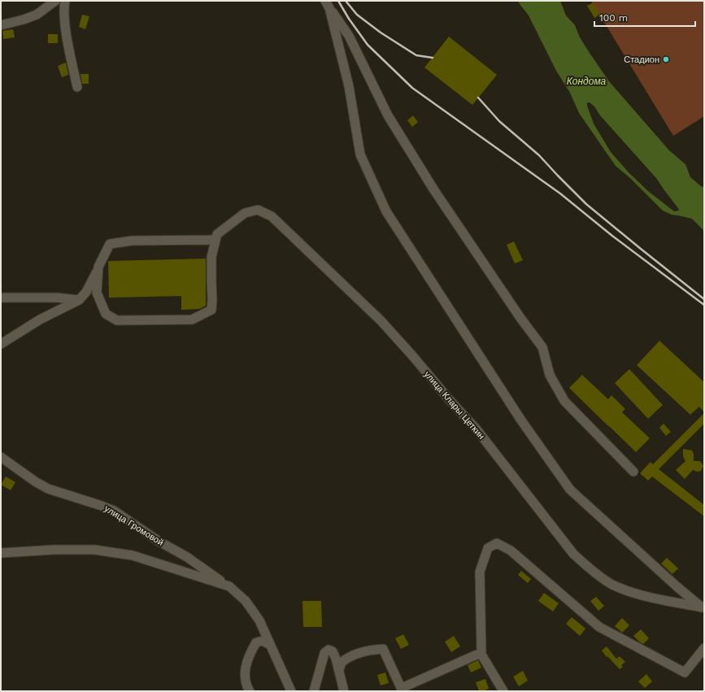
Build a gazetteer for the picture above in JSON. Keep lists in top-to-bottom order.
{
  "streets": {
    "street": ["улица Клары Цеткин", "улица Громовой"]
  },
  "water": ["Кондома"],
  "places": ["Стадион"],
  "scale_bar": "100 m"
}
